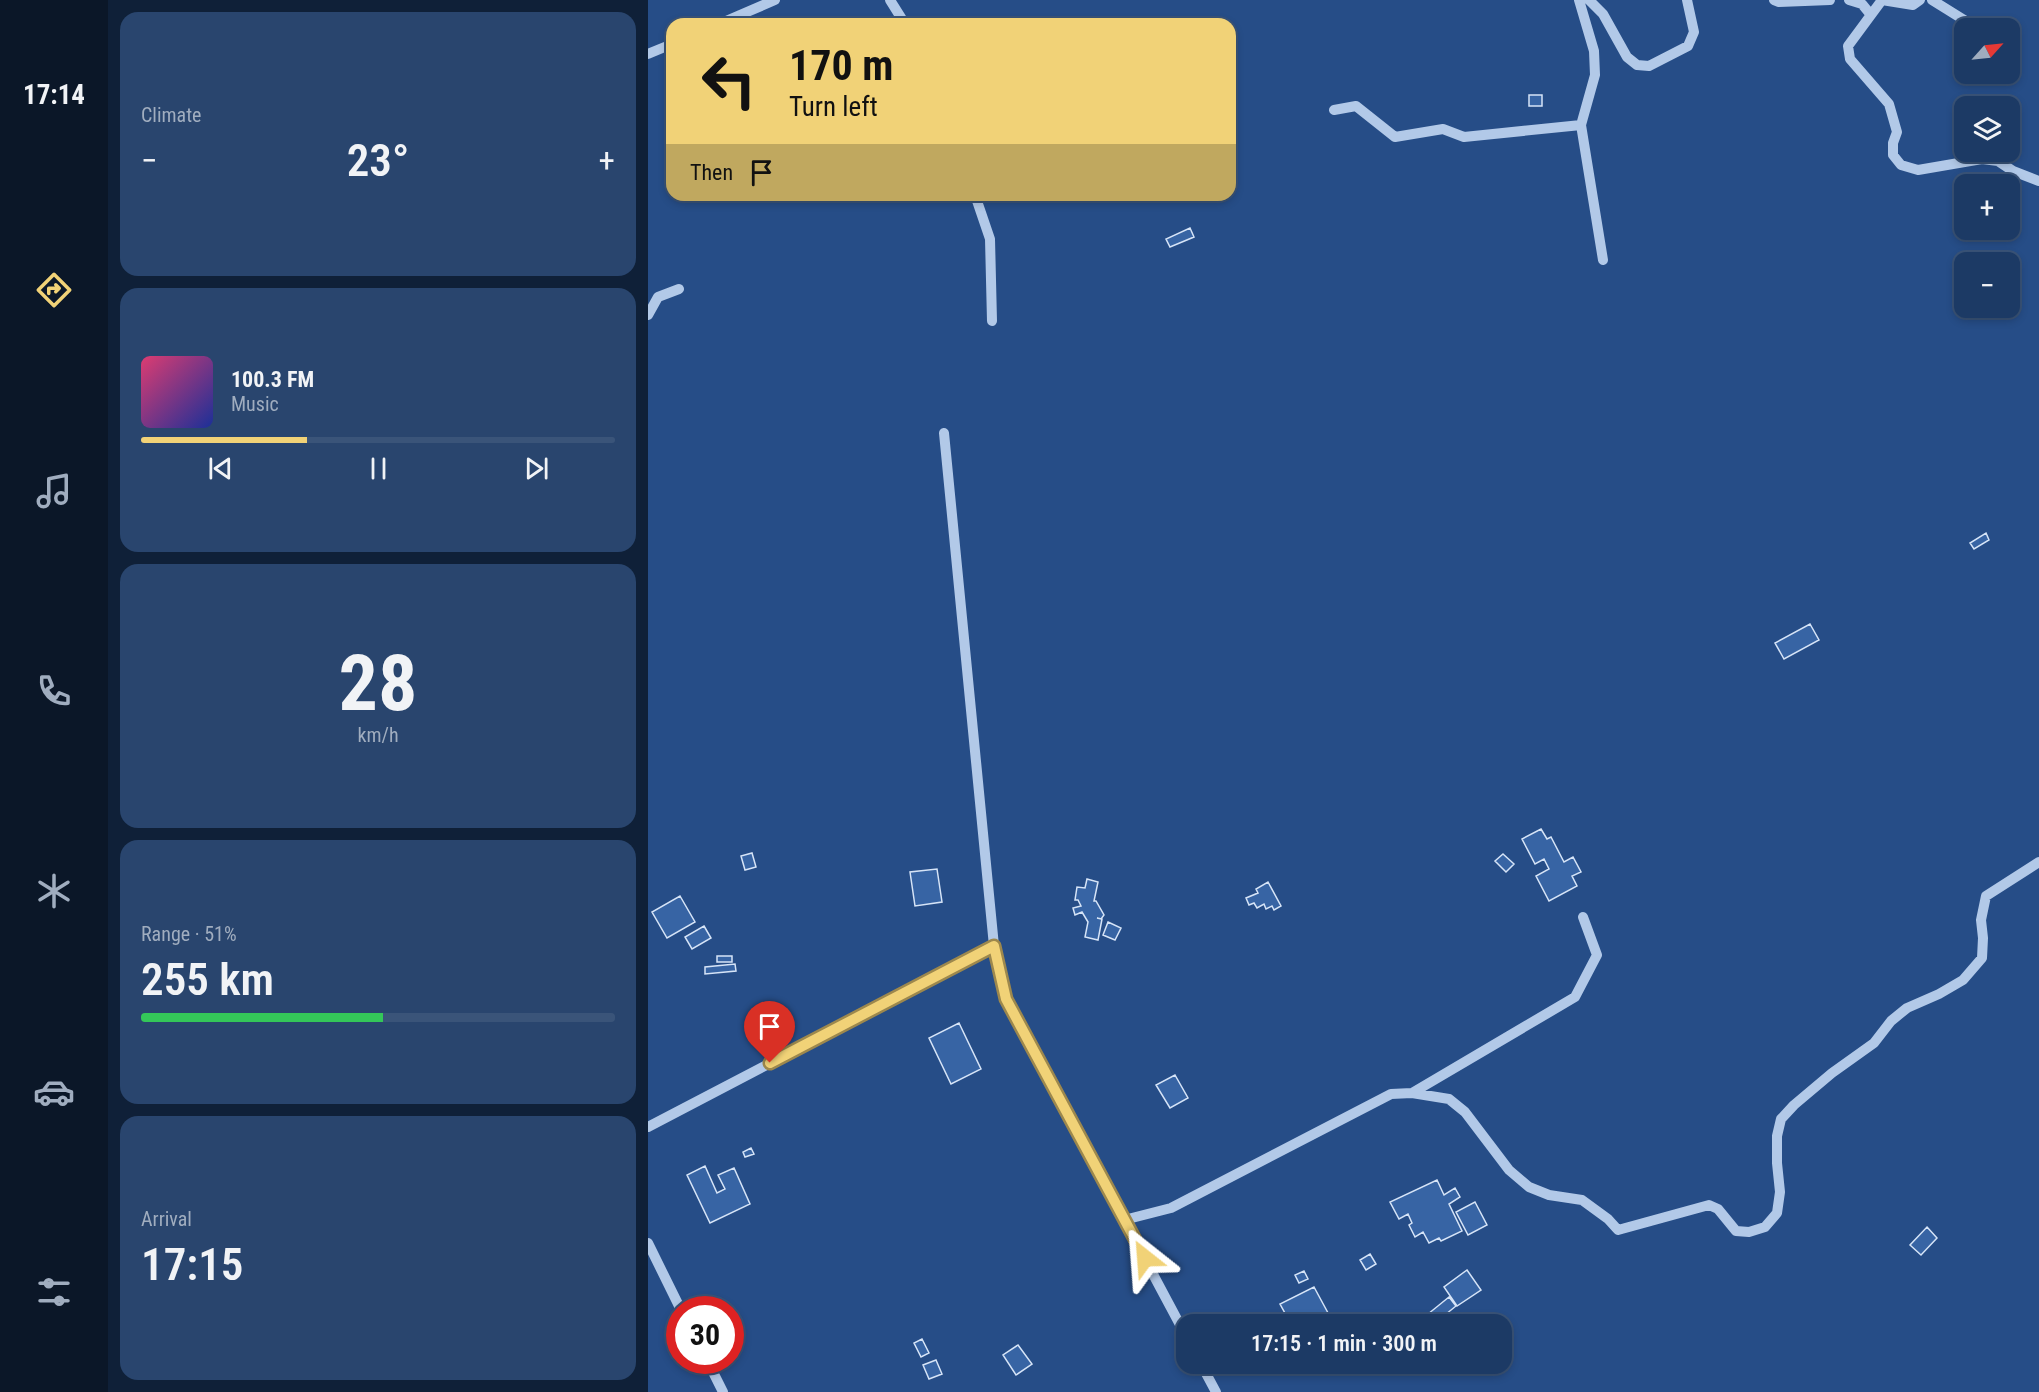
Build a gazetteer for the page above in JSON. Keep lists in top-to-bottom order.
{
  "north": "top right",
  "page": {
    "tabs": "17:14",
    "tile": [
      "Climate",
      ["28", "km/h"],
      ["Range · 51%", "255 km"],
      ["Arrival", "17:15"]
    ],
    "map_buttons": ["+", "−"],
    "turn": ["170 m", "Turn left"],
    "heat": ["−", "23°", "+"],
    "then": "Then",
    "song": ["100.3 FM", "Music"],
    "limit": "30",
    "trip": "17:15 · 1 min · 300 m"
  }
}
